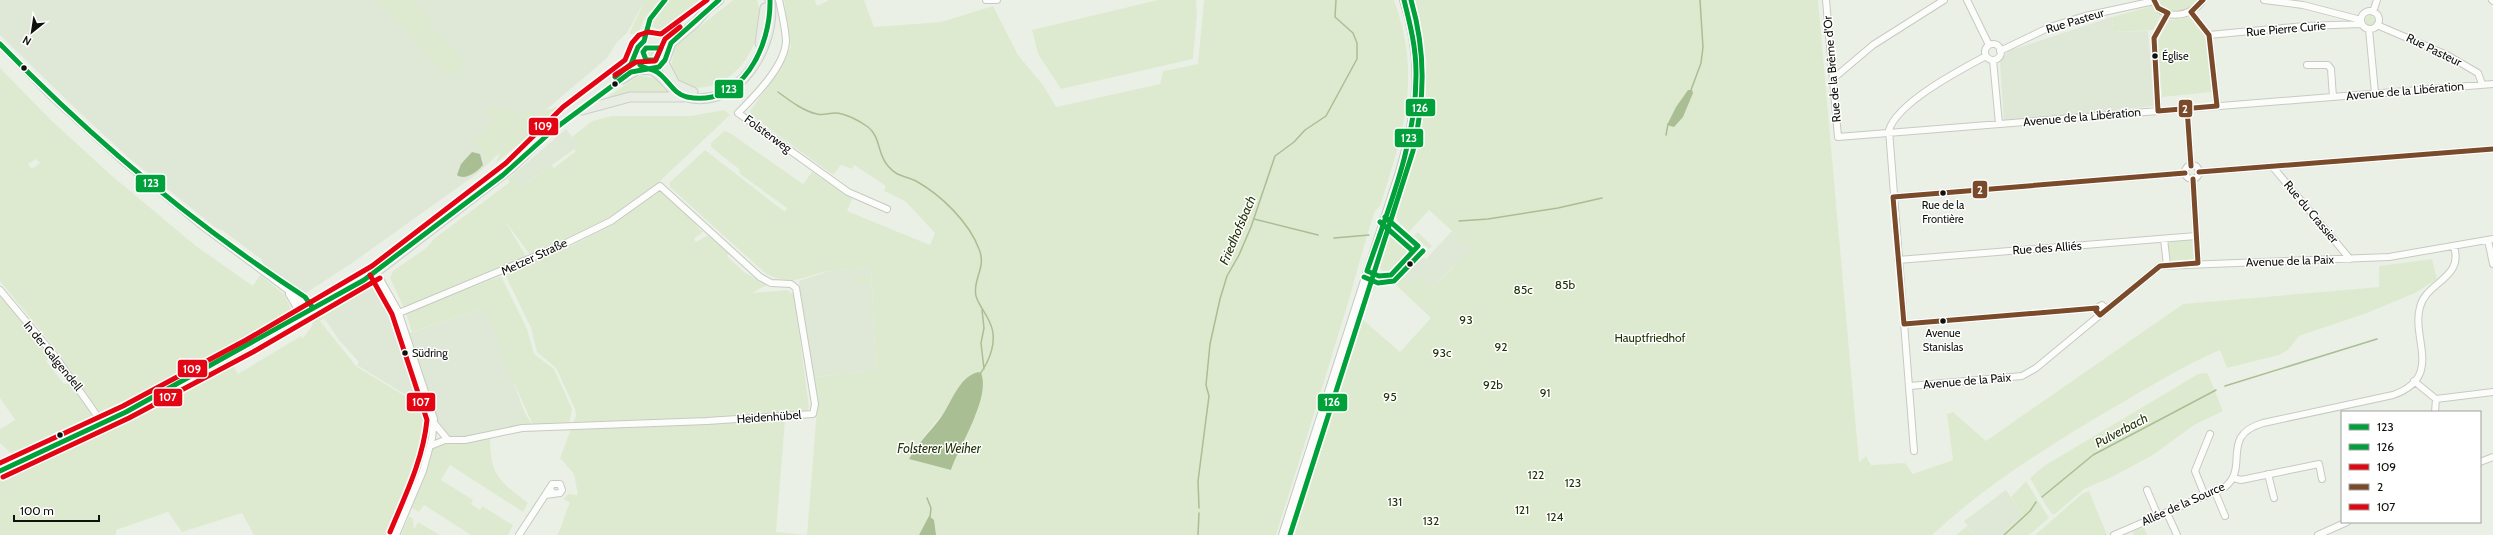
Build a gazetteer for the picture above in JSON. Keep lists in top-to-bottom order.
{
  "streets": {
    "street": [
      "Rue Pasteur",
      "Rue Pierre Curie",
      "Rue de la Brême d'Or",
      "Avenue de la Libération",
      "Folsterweg",
      "Rue du Crassier",
      "Rue des Alliés",
      "Metzer Straße",
      "Avenue de la Paix",
      "In der Galgendell",
      "Heidenhübel",
      "Allée de la Source"
    ]
  },
  "crossings": [
    ["Rue Pasteur", "Rue Pierre Curie"],
    ["Rue Pasteur", "Avenue de la Libération"],
    ["Rue de la Brême d'Or", "Avenue de la Libération"],
    ["Rue du Crassier", "Avenue de la Paix"],
    ["Metzer Straße", "Heidenhübel"]
  ],
  "water": ["Friedhofsbach", "Pulverbach", "Folsterer Weiher"],
  "parks": [
    "85b",
    "85c",
    "93",
    "Hauptfriedhof",
    "92",
    "93c",
    "92b",
    "91",
    "95",
    "122",
    "123",
    "131",
    "121",
    "124",
    "132"
  ],
  "places": [
    "Église",
    "Rue de la Frontière",
    "Avenue Stanislas",
    "Südring"
  ],
  "lines": [
    "transit line 123",
    "transit line 126",
    "transit line 109",
    "transit line 2",
    "transit line 107"
  ],
  "legend": [
    "123",
    "126",
    "109",
    "2",
    "107"
  ],
  "scale_bar": "100 m",
  "north": "bottom left"
}
